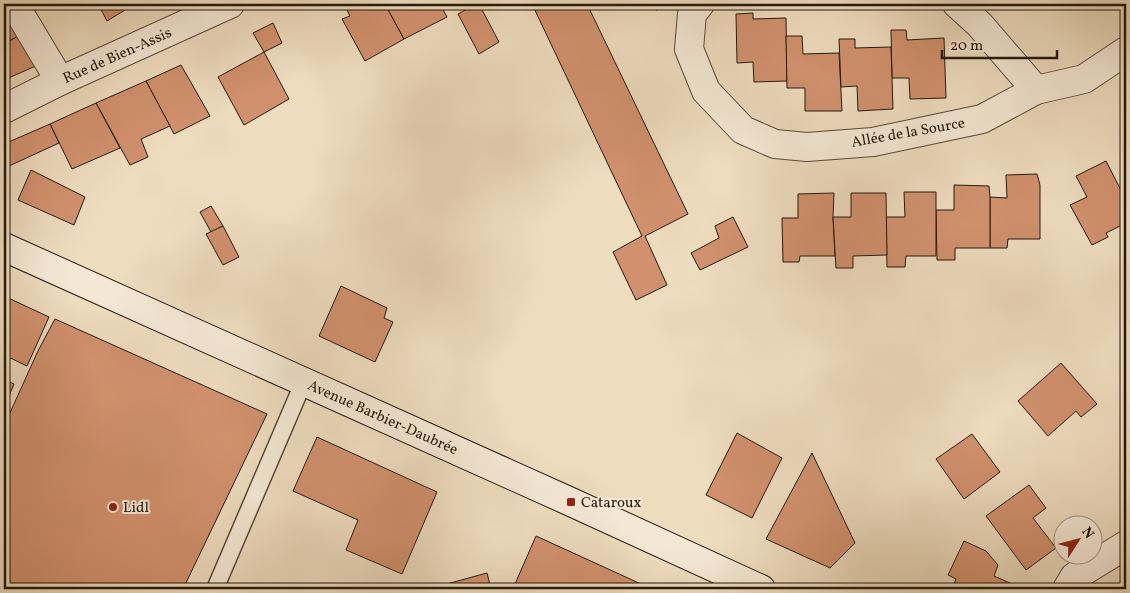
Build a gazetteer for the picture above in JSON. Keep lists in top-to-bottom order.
{
  "streets": {
    "street": ["Rue de Bien-Assis", "Allée de la Source", "Avenue Barbier-Daubrée"]
  },
  "places": {
    "transit": ["Cataroux"],
    "other": ["Lidl"]
  },
  "scale_bar": "20 m",
  "north": "top right"
}
